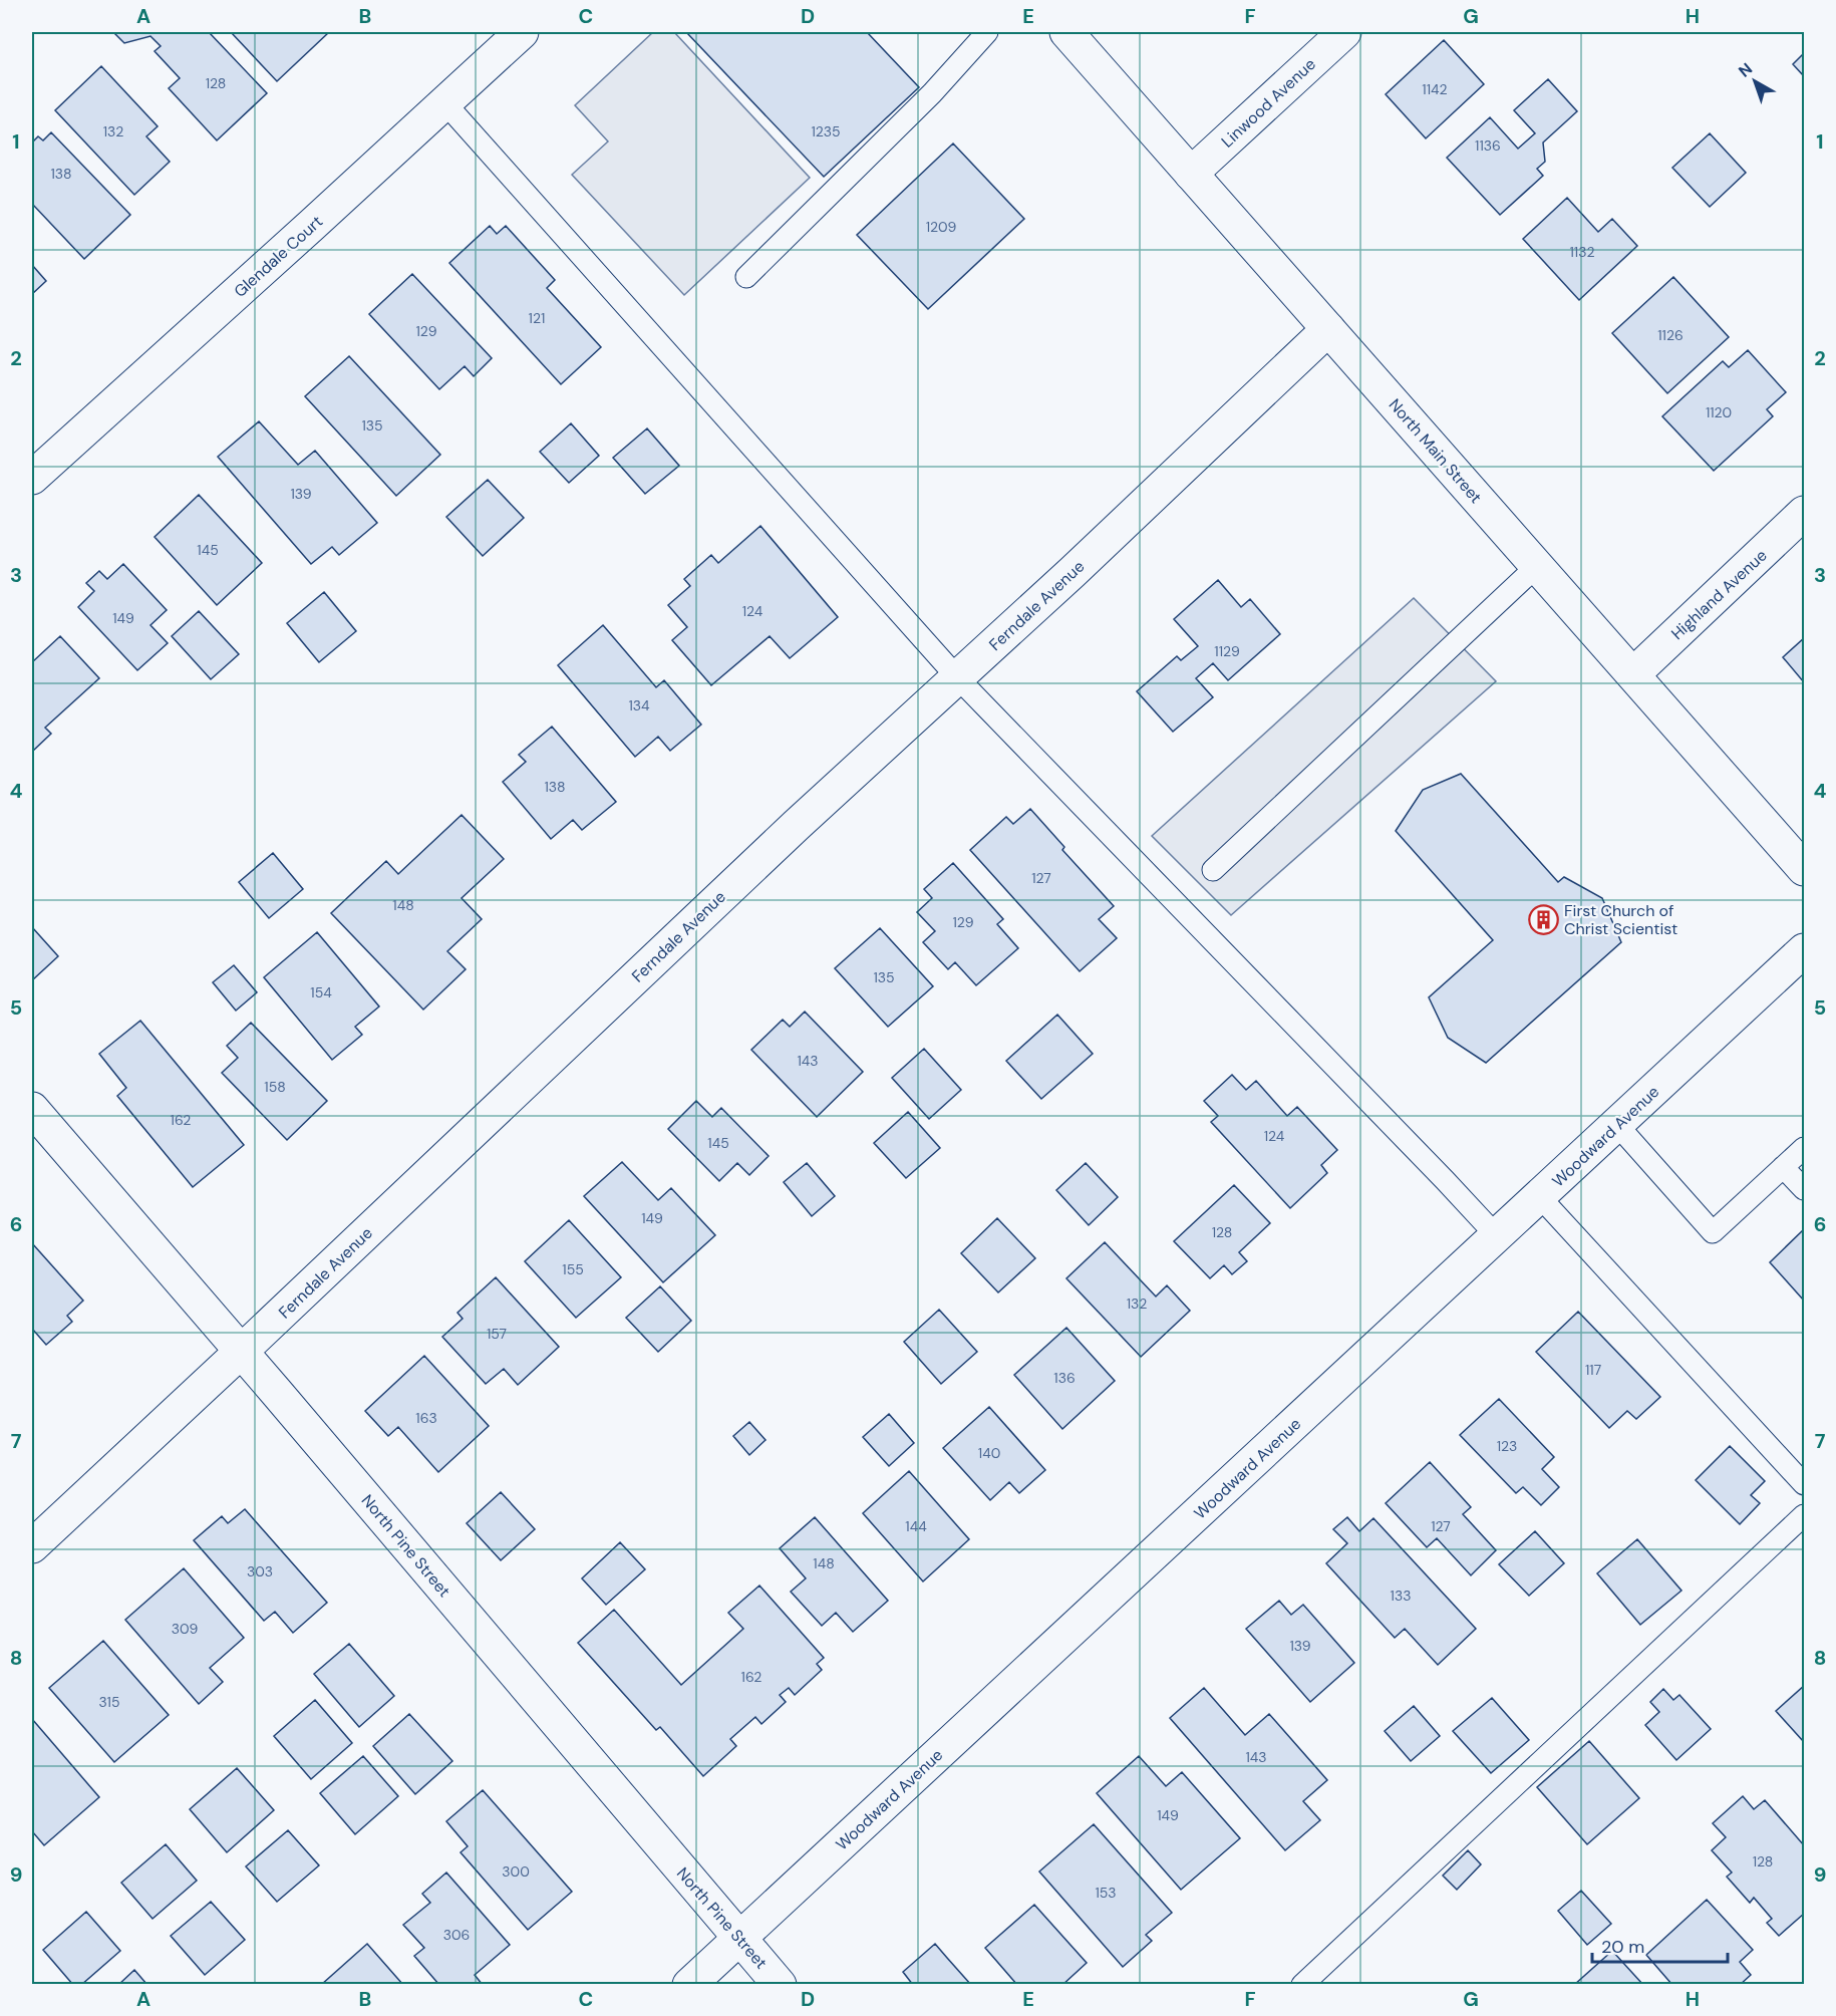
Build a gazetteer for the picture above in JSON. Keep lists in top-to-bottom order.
{
  "streets": {
    "street": [
      "Linwood Avenue",
      "Glendale Court",
      "North Main Street",
      "Highland Avenue",
      "Ferndale Avenue",
      "Woodward Avenue",
      "North Pine Street"
    ]
  },
  "crossings": [
    ["Linwood Avenue", "North Main Street"],
    ["North Main Street", "Highland Avenue"],
    ["North Main Street", "Ferndale Avenue"],
    ["Ferndale Avenue", "North Pine Street"],
    ["Woodward Avenue", "North Pine Street"]
  ],
  "places": {
    "building": ["First Church of Christ Scientist"]
  },
  "house_numbers": [
    "128",
    "1142",
    "132",
    "1235",
    "1136",
    "138",
    "1209",
    "1132",
    "121",
    "129",
    "1126",
    "1120",
    "135",
    "139",
    "145",
    "124",
    "149",
    "1129",
    "134",
    "138",
    "127",
    "148",
    "129",
    "135",
    "154",
    "143",
    "158",
    "162",
    "124",
    "145",
    "149",
    "128",
    "155",
    "132",
    "157",
    "117",
    "136",
    "163",
    "123",
    "140",
    "144",
    "127",
    "148",
    "303",
    "133",
    "309",
    "139",
    "162",
    "315",
    "143",
    "149",
    "128",
    "300",
    "153",
    "306"
  ],
  "scale_bar": "20 m",
  "north": "top left",
  "grid": {
    "columns": [
      "A",
      "B",
      "C",
      "D",
      "E",
      "F",
      "G",
      "H"
    ],
    "rows": [
      "1",
      "2",
      "3",
      "4",
      "5",
      "6",
      "7",
      "8",
      "9"
    ]
  }
}
